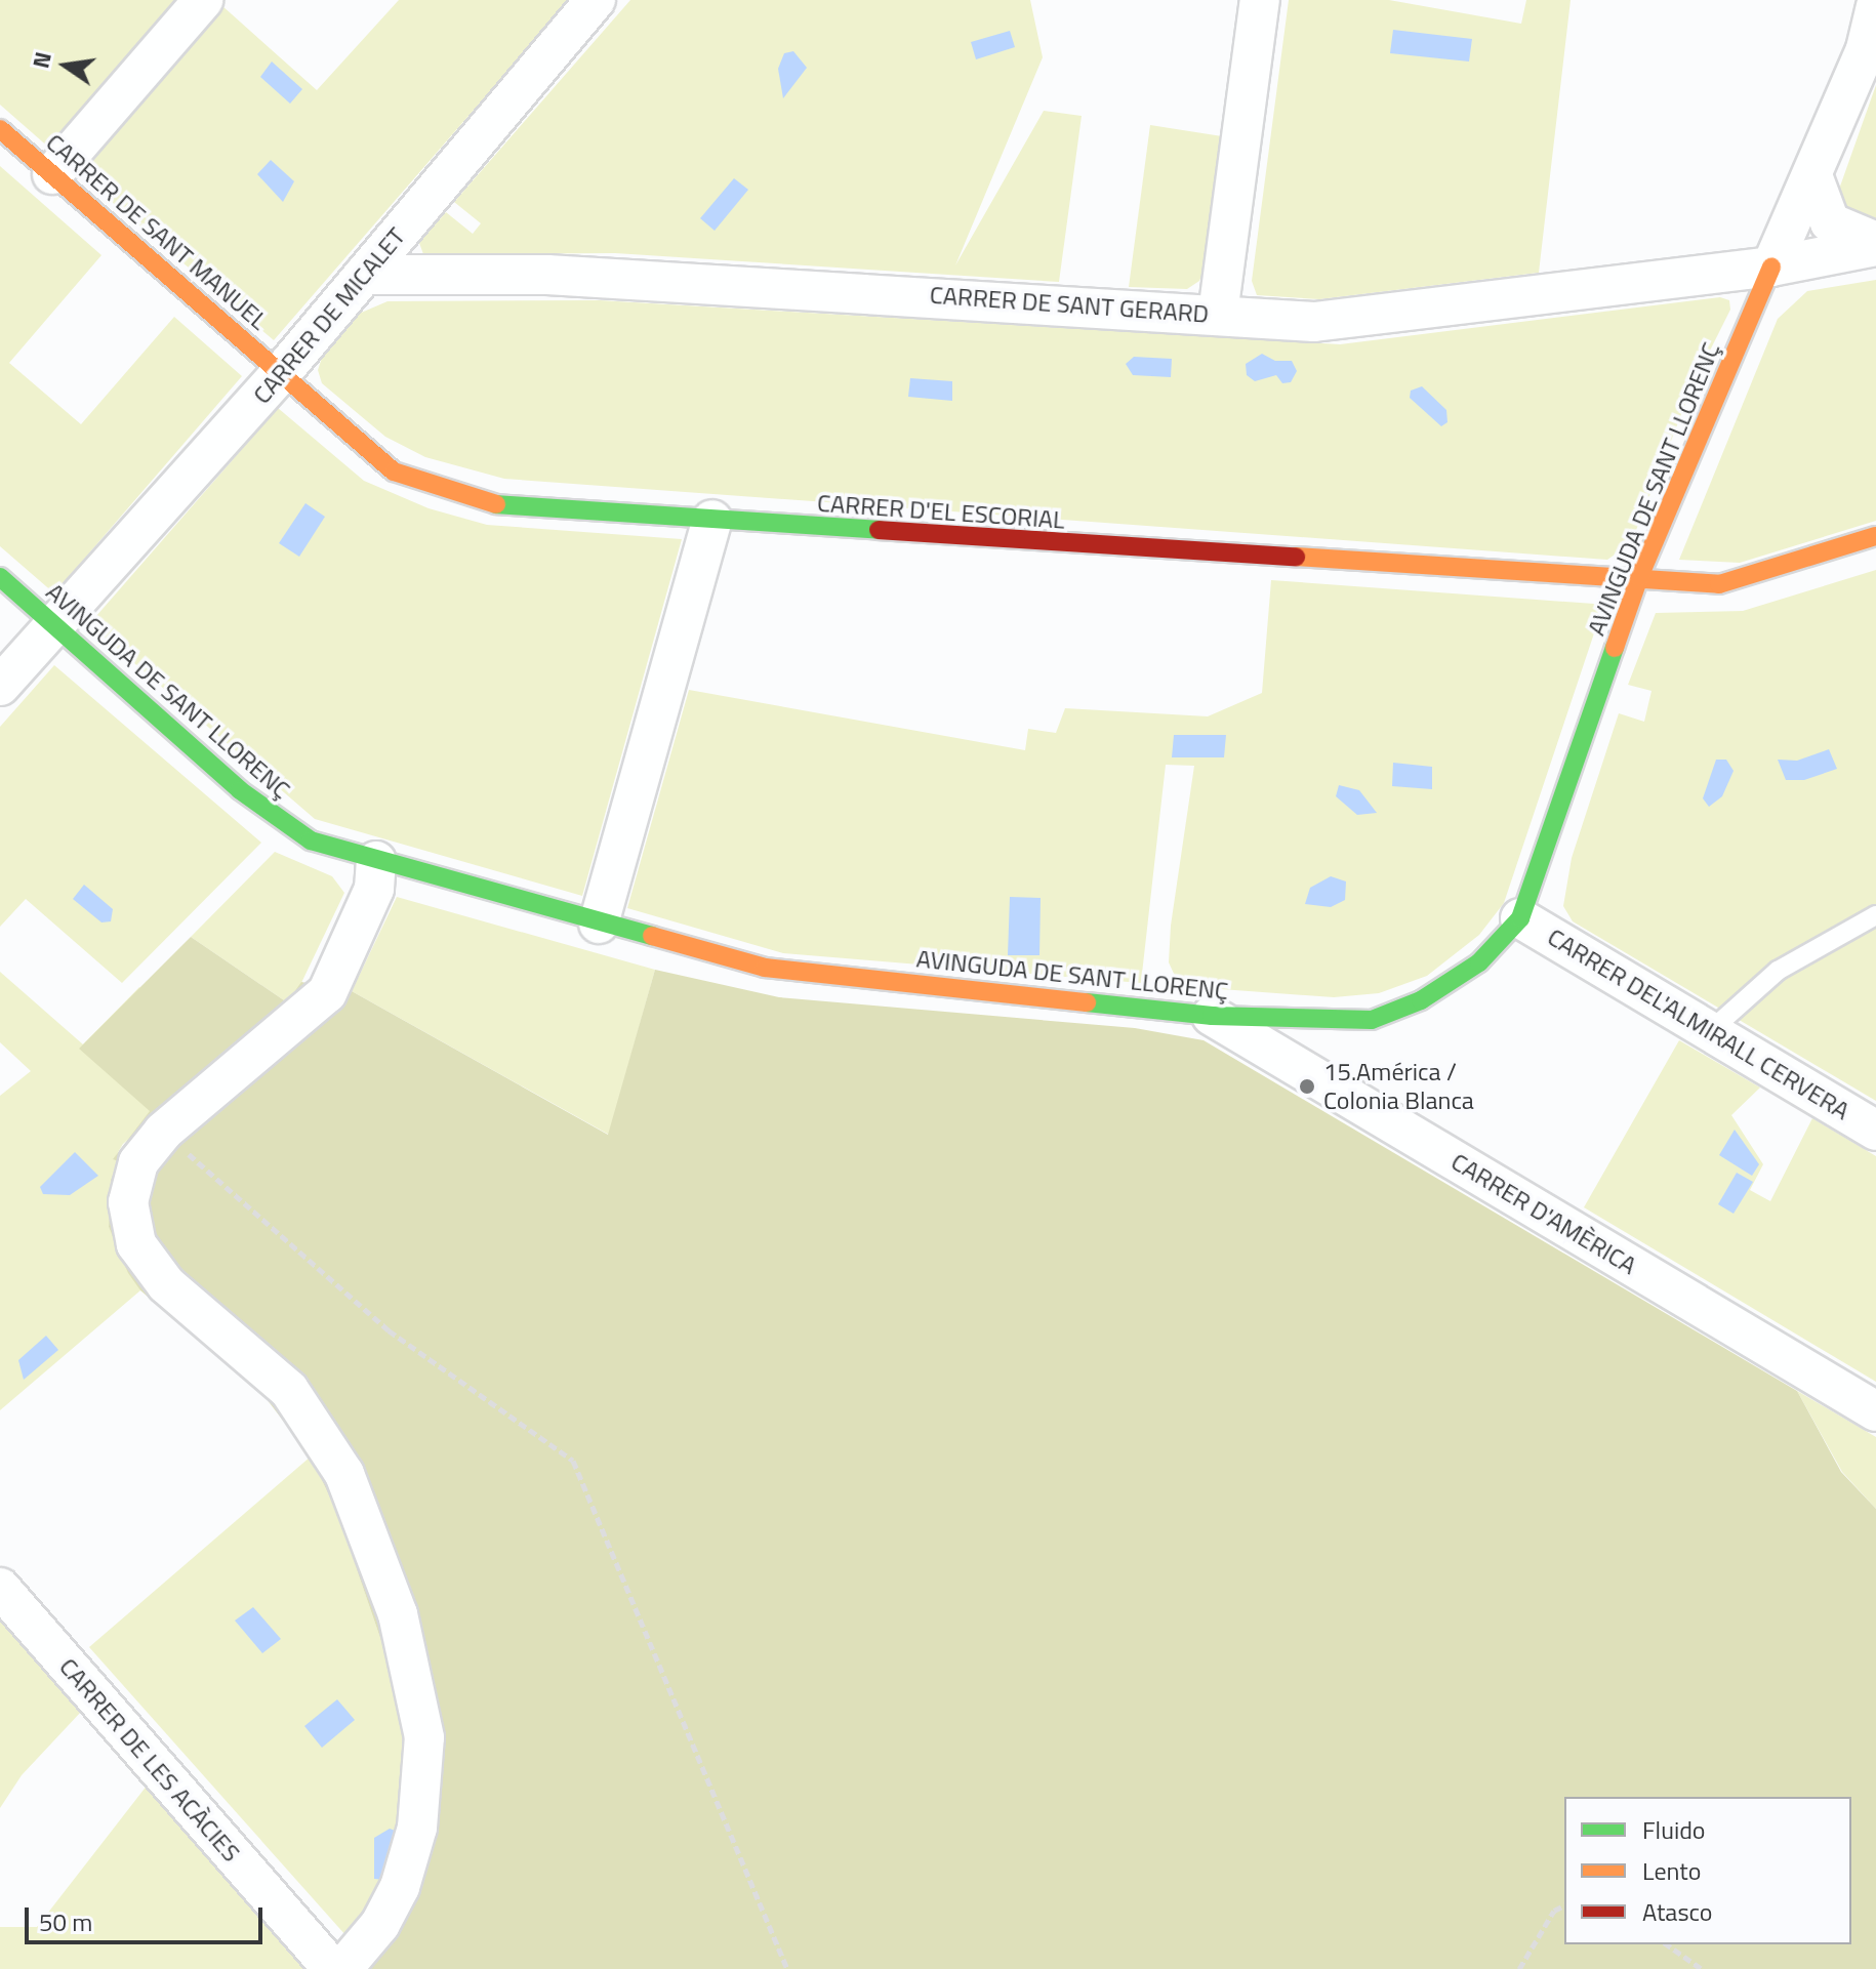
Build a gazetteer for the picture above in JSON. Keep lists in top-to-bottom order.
{
  "streets": {
    "street": [
      "CARRER DE SANT MANUEL",
      "CARRER DE SANT GERARD",
      "CARRER DE MICALET",
      "AVINGUDA DE SANT LLORENÇ",
      "CARRER D'EL ESCORIAL",
      "CARRER DEL'ALMIRALL CERVERA",
      "CARRER D'AMÈRICA",
      "CARRER DE LES ACÀCIES"
    ]
  },
  "crossings": [
    ["CARRER DE SANT MANUEL", "CARRER DE MICALET"],
    ["CARRER DE SANT MANUEL", "CARRER D'EL ESCORIAL"],
    ["CARRER DE SANT GERARD", "CARRER DE MICALET"],
    ["CARRER DE SANT GERARD", "AVINGUDA DE SANT LLORENÇ"],
    ["CARRER DE MICALET", "AVINGUDA DE SANT LLORENÇ"],
    ["CARRER DE MICALET", "CARRER D'EL ESCORIAL"],
    ["AVINGUDA DE SANT LLORENÇ", "CARRER D'EL ESCORIAL"],
    ["AVINGUDA DE SANT LLORENÇ", "CARRER DEL'ALMIRALL CERVERA"],
    ["AVINGUDA DE SANT LLORENÇ", "CARRER D'AMÈRICA"]
  ],
  "places": ["15.América / Colonia Blanca"],
  "legend": ["Fluido", "Lento", "Atasco"],
  "scale_bar": "50 m",
  "north": "left"
}
